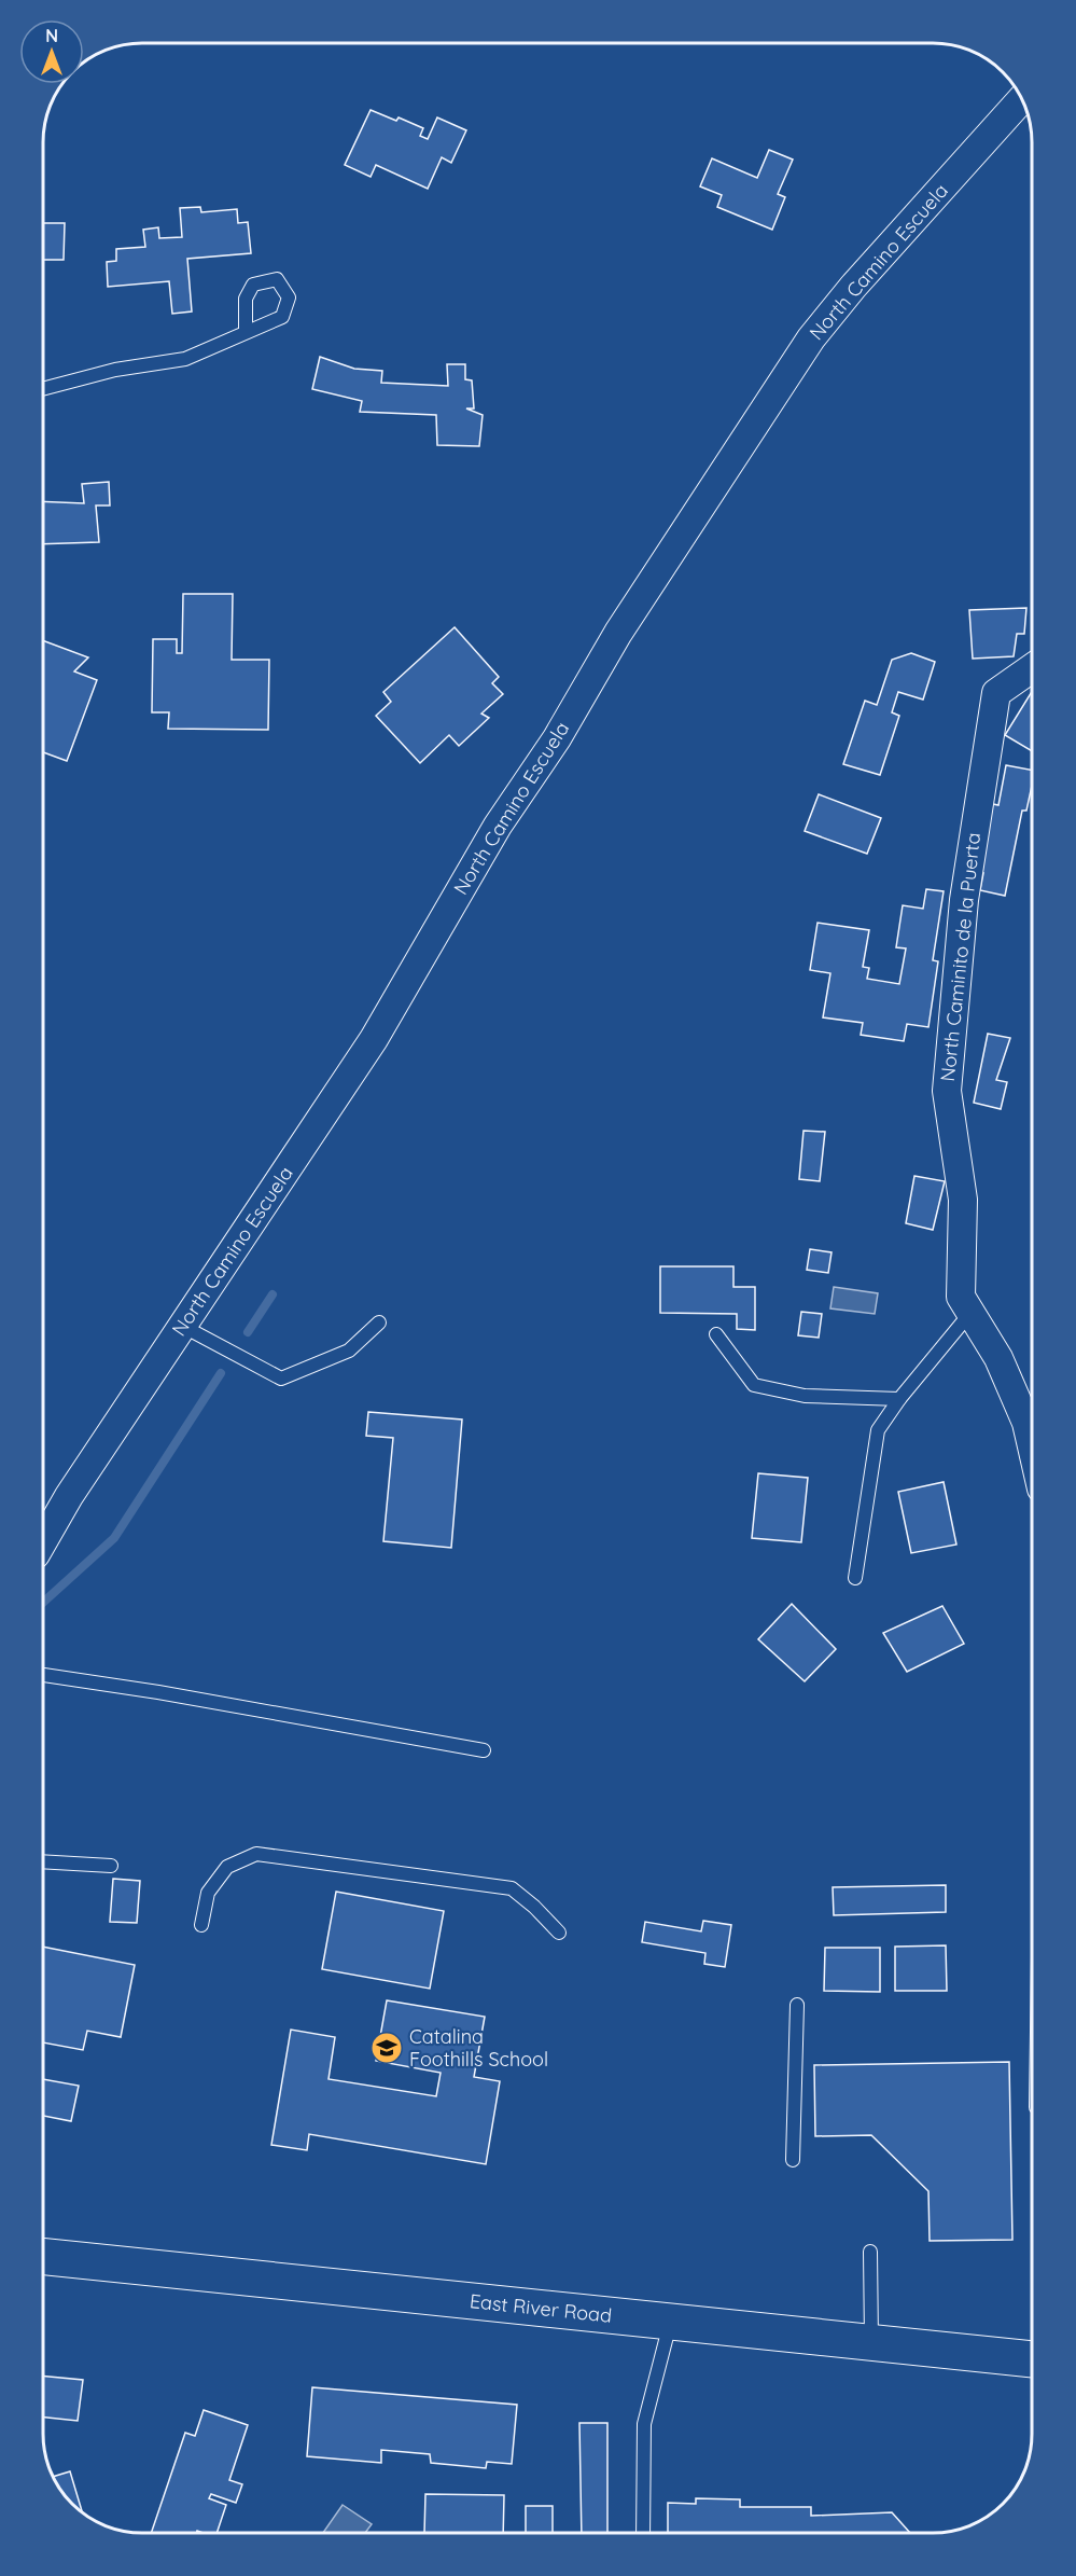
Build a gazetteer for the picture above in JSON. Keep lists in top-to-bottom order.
{
  "streets": {
    "main road": ["East River Road"],
    "street": ["North Camino Escuela", "North Caminito de la Puerta"]
  },
  "places": {
    "school or university": ["Catalina Foothills School"]
  },
  "north": "top"
}
